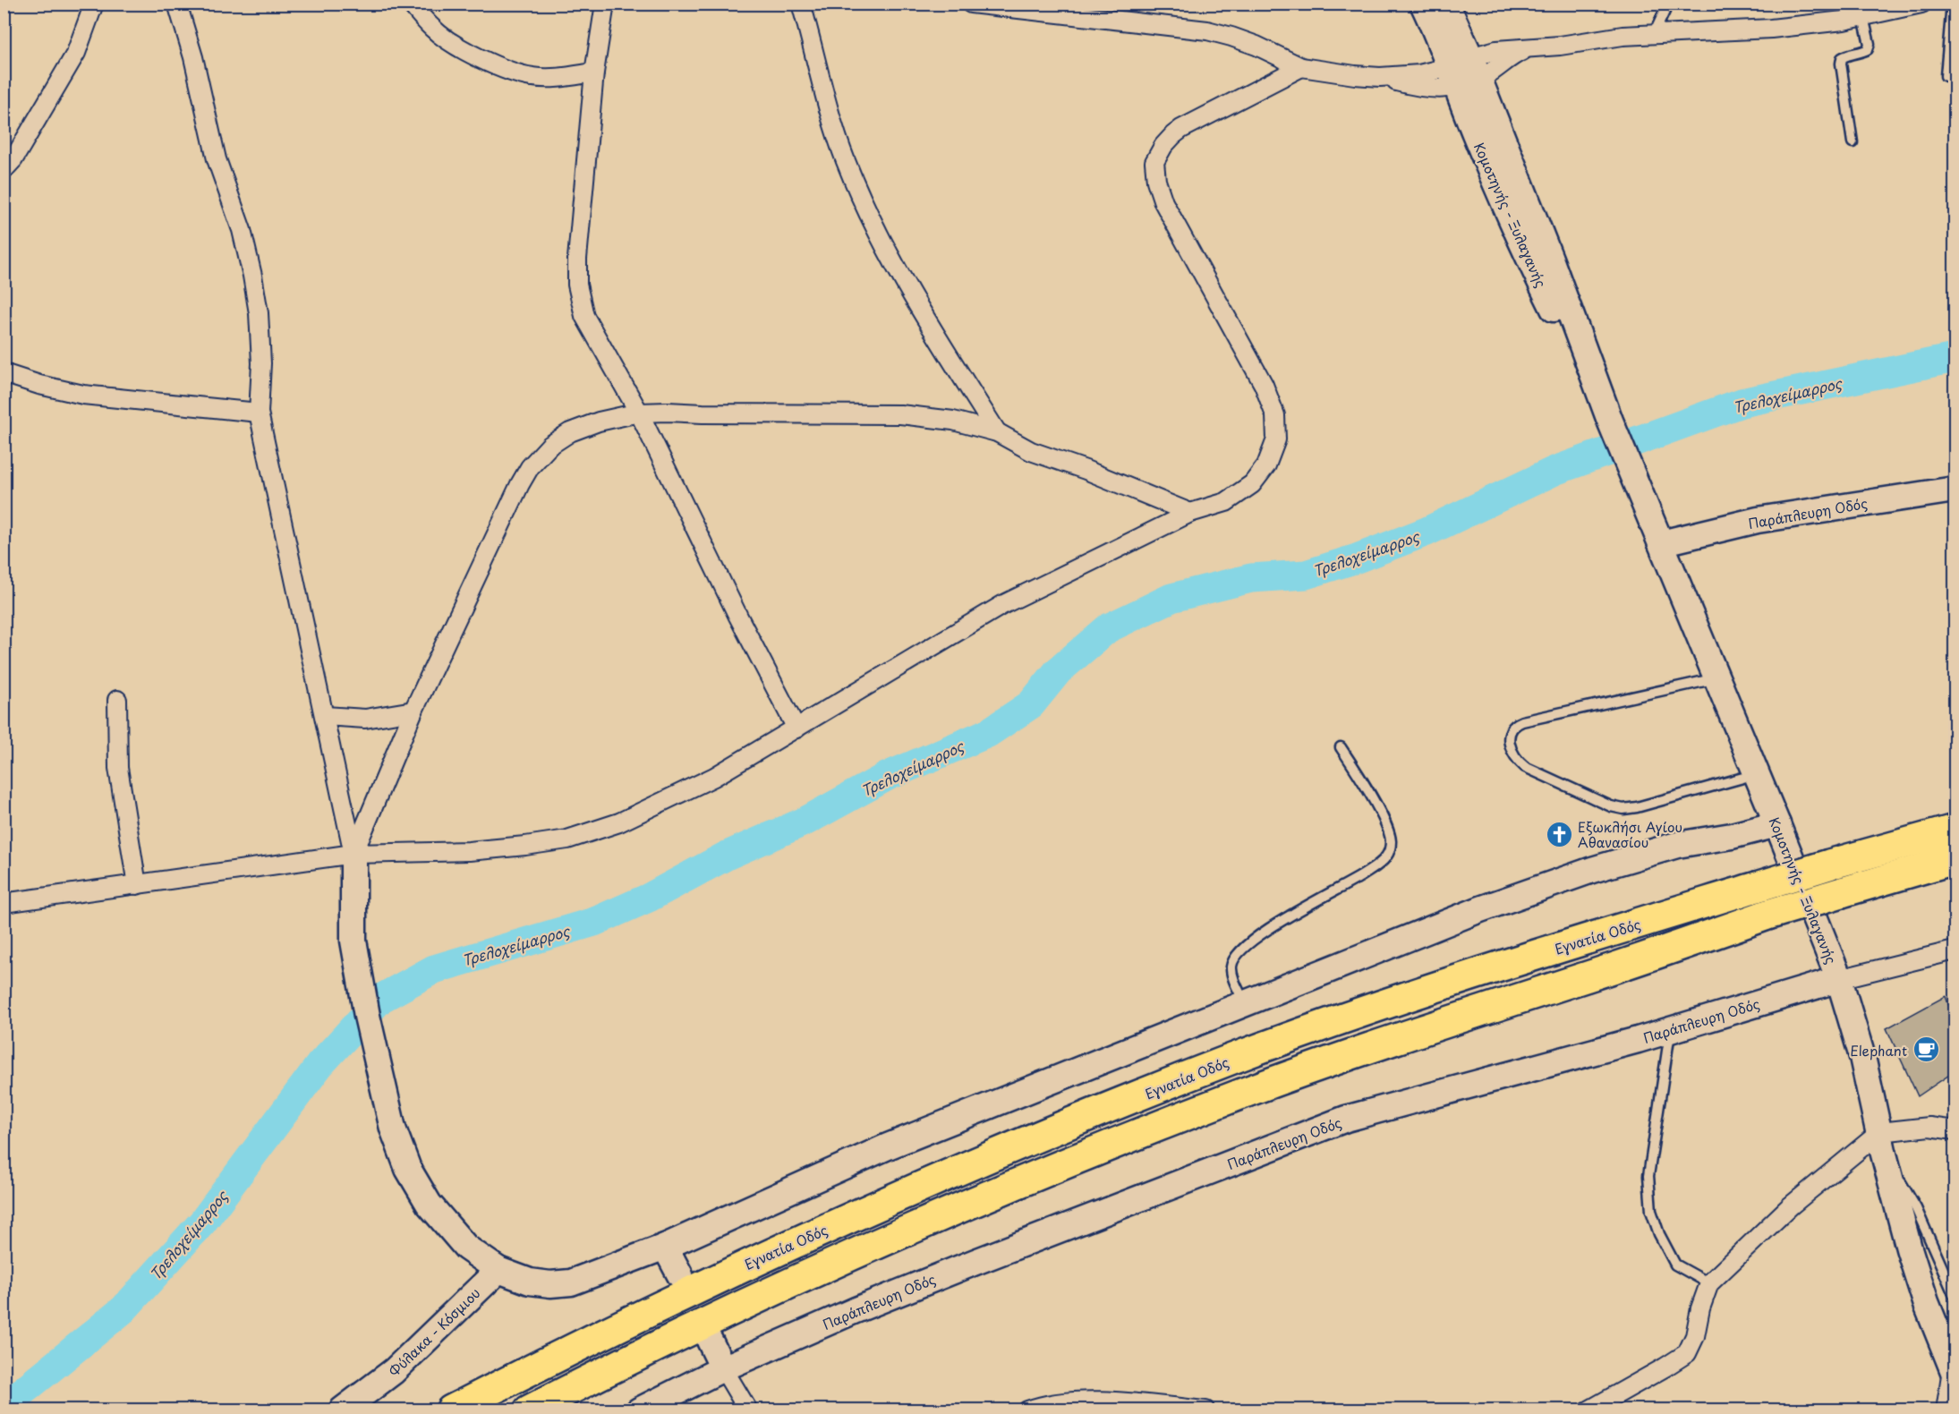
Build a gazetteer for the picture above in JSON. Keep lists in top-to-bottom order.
{
  "streets": {
    "highway": ["Εγνατία Οδός"],
    "street": ["Κομοτηνής - Ξυλαγανής", "Παράπλευρη Οδός", "Φύλακα - Κόσμιου"]
  },
  "crossings": [
    ["Κομοτηνής - Ξυλαγανής", "Παράπλευρη Οδός"]
  ],
  "water": ["Τρελοχείμαρρος"],
  "places": {
    "church": ["Εξωκλήσι Αγίου Αθανασίου"],
    "cafe": ["Elephant"]
  }
}
